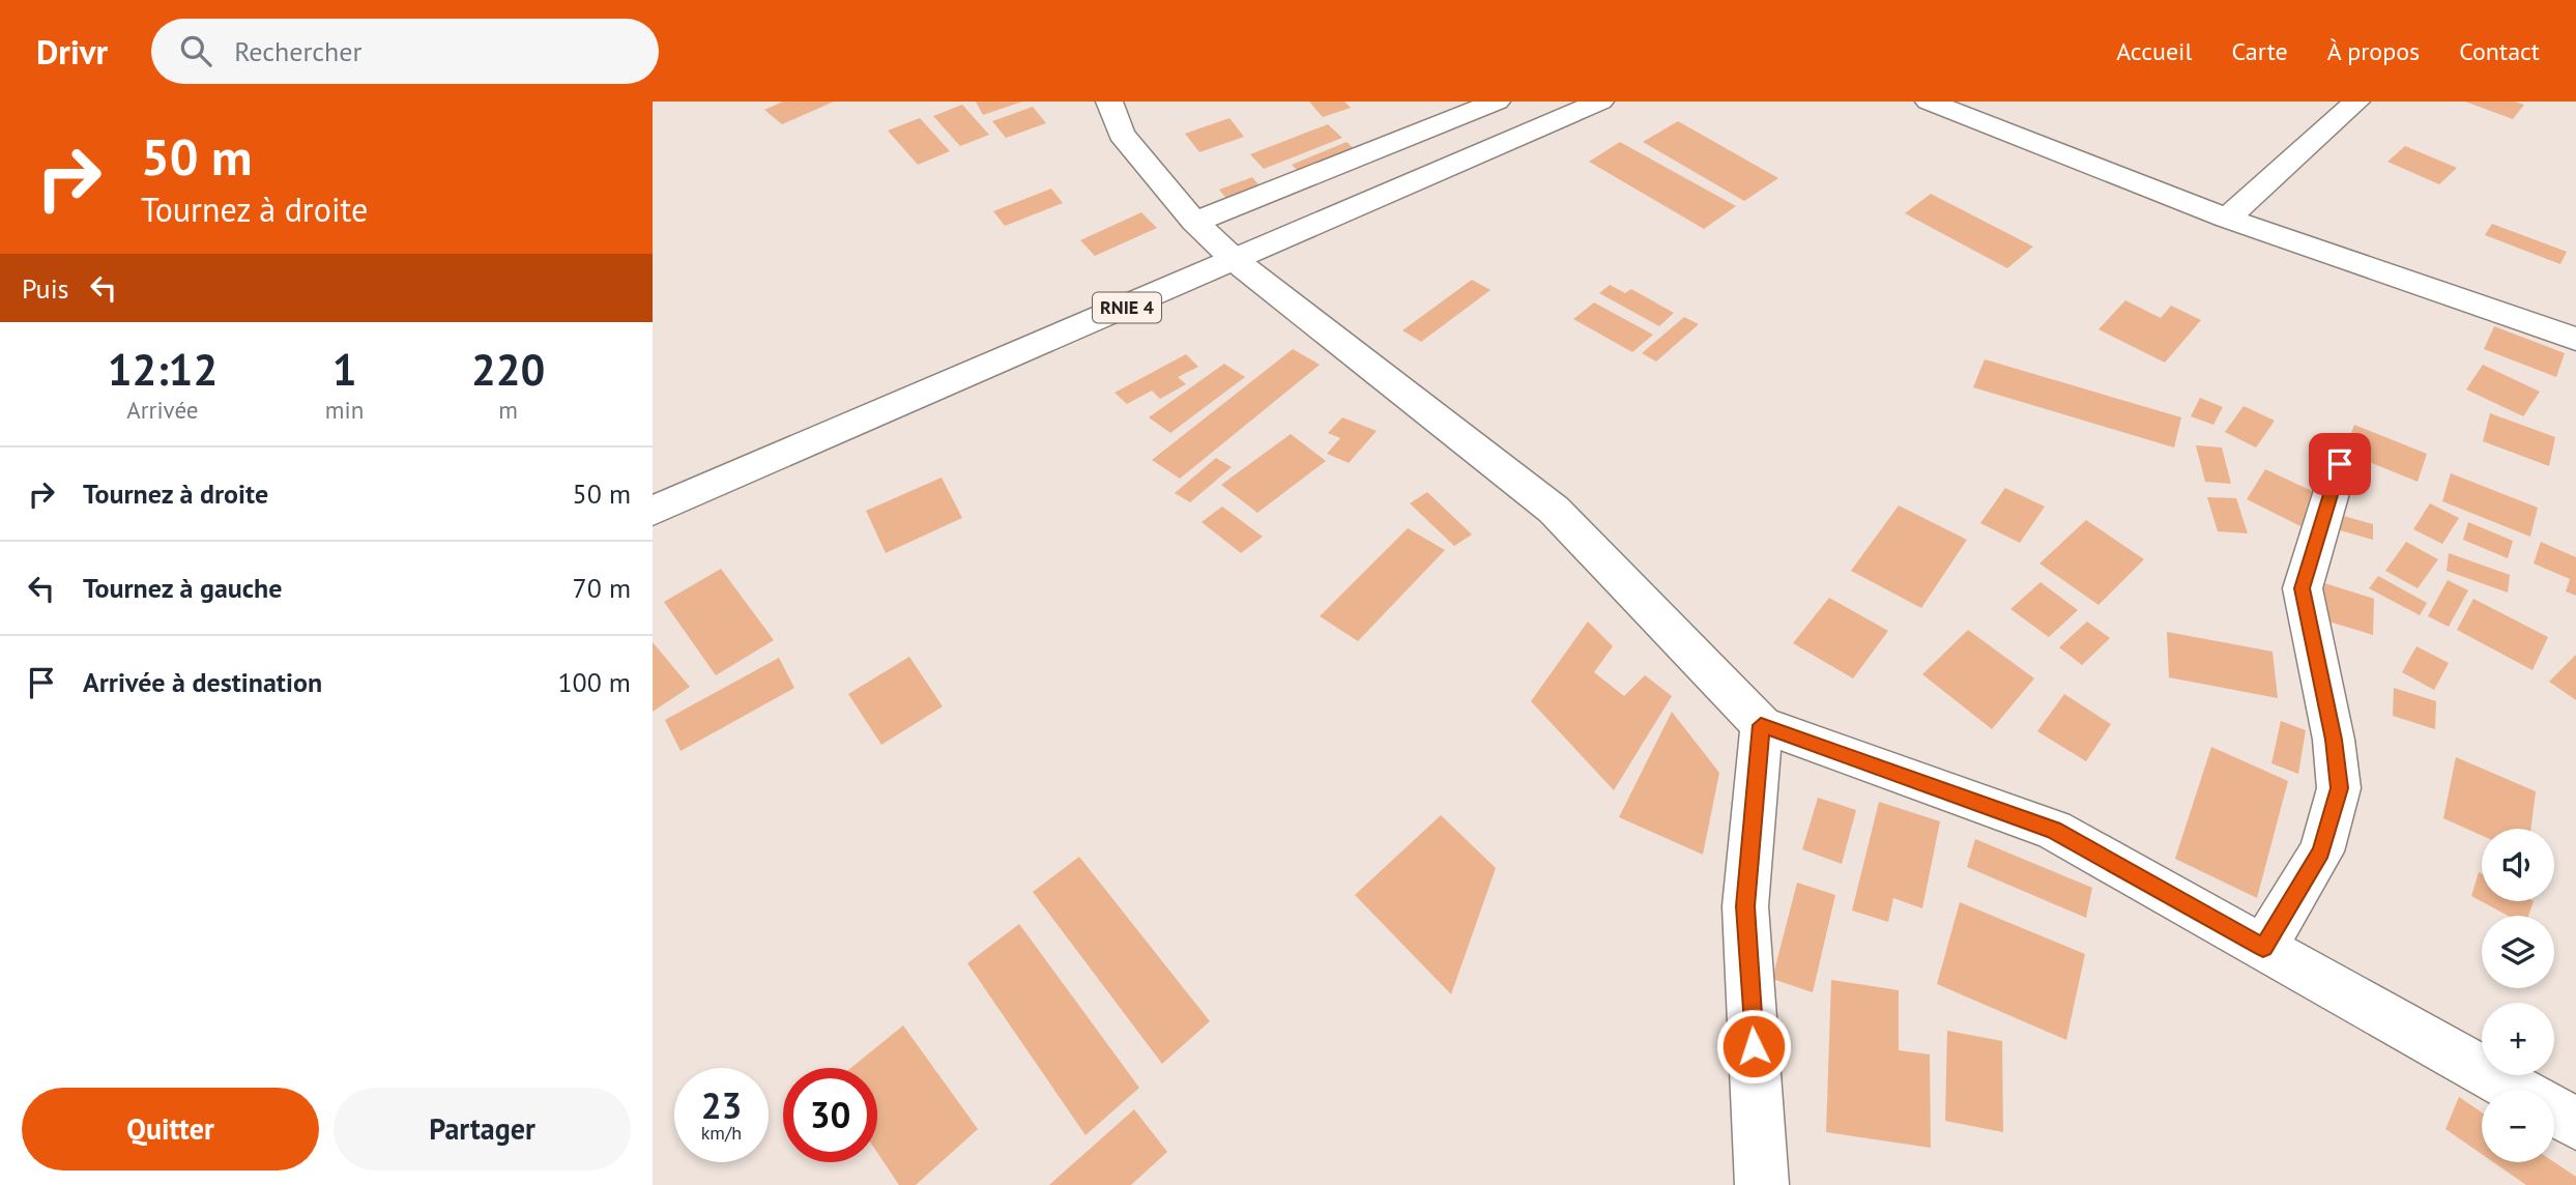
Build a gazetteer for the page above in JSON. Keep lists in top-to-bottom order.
{
  "streets": {
    "street": ["RNIE 4"]
  },
  "page": {
    "header": "Drivr",
    "search": "Rechercher",
    "nav": [
      "Accueil",
      "Carte",
      "À propos",
      "Contact"
    ],
    "turn": ["50 m", "Tournez à droite"],
    "then": "Puis",
    "eta": [
      "12:12",
      "Arrivée",
      "1",
      "min",
      "220",
      "m"
    ],
    "list": [
      {
        "name": "Tournez à droite",
        "value": "50 m"
      },
      {
        "name": "Tournez à gauche",
        "value": "70 m"
      },
      {
        "name": "Arrivée à destination",
        "value": "100 m"
      }
    ],
    "map_buttons": ["+", "−"],
    "speed": "23 km/h",
    "limit": "30",
    "buttons": ["Quitter", "Partager"]
  }
}
